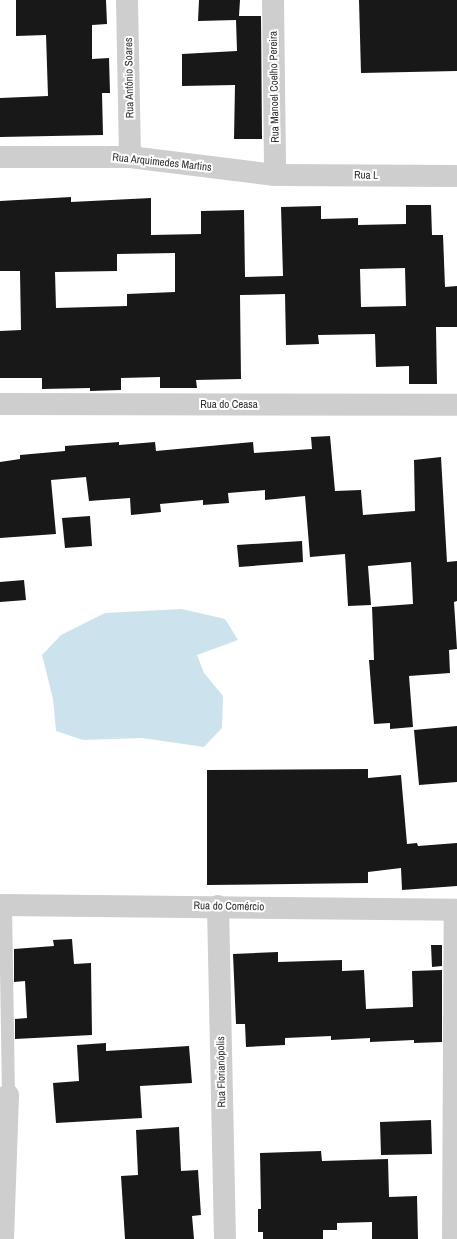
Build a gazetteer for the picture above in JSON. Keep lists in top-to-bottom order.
{
  "streets": {
    "street": [
      "Rua Antônio Soares",
      "Rua Manoel Coelho Pereira",
      "Rua Arquimedes Martins",
      "Rua L",
      "Rua do Ceasa",
      "Rua do Comércio",
      "Rua Florianópolis"
    ]
  },
  "crossings": [
    ["Rua Antônio Soares", "Rua Arquimedes Martins"],
    ["Rua Manoel Coelho Pereira", "Rua Arquimedes Martins"],
    ["Rua Manoel Coelho Pereira", "Rua L"],
    ["Rua Arquimedes Martins", "Rua L"],
    ["Rua do Comércio", "Rua Florianópolis"]
  ]
}
